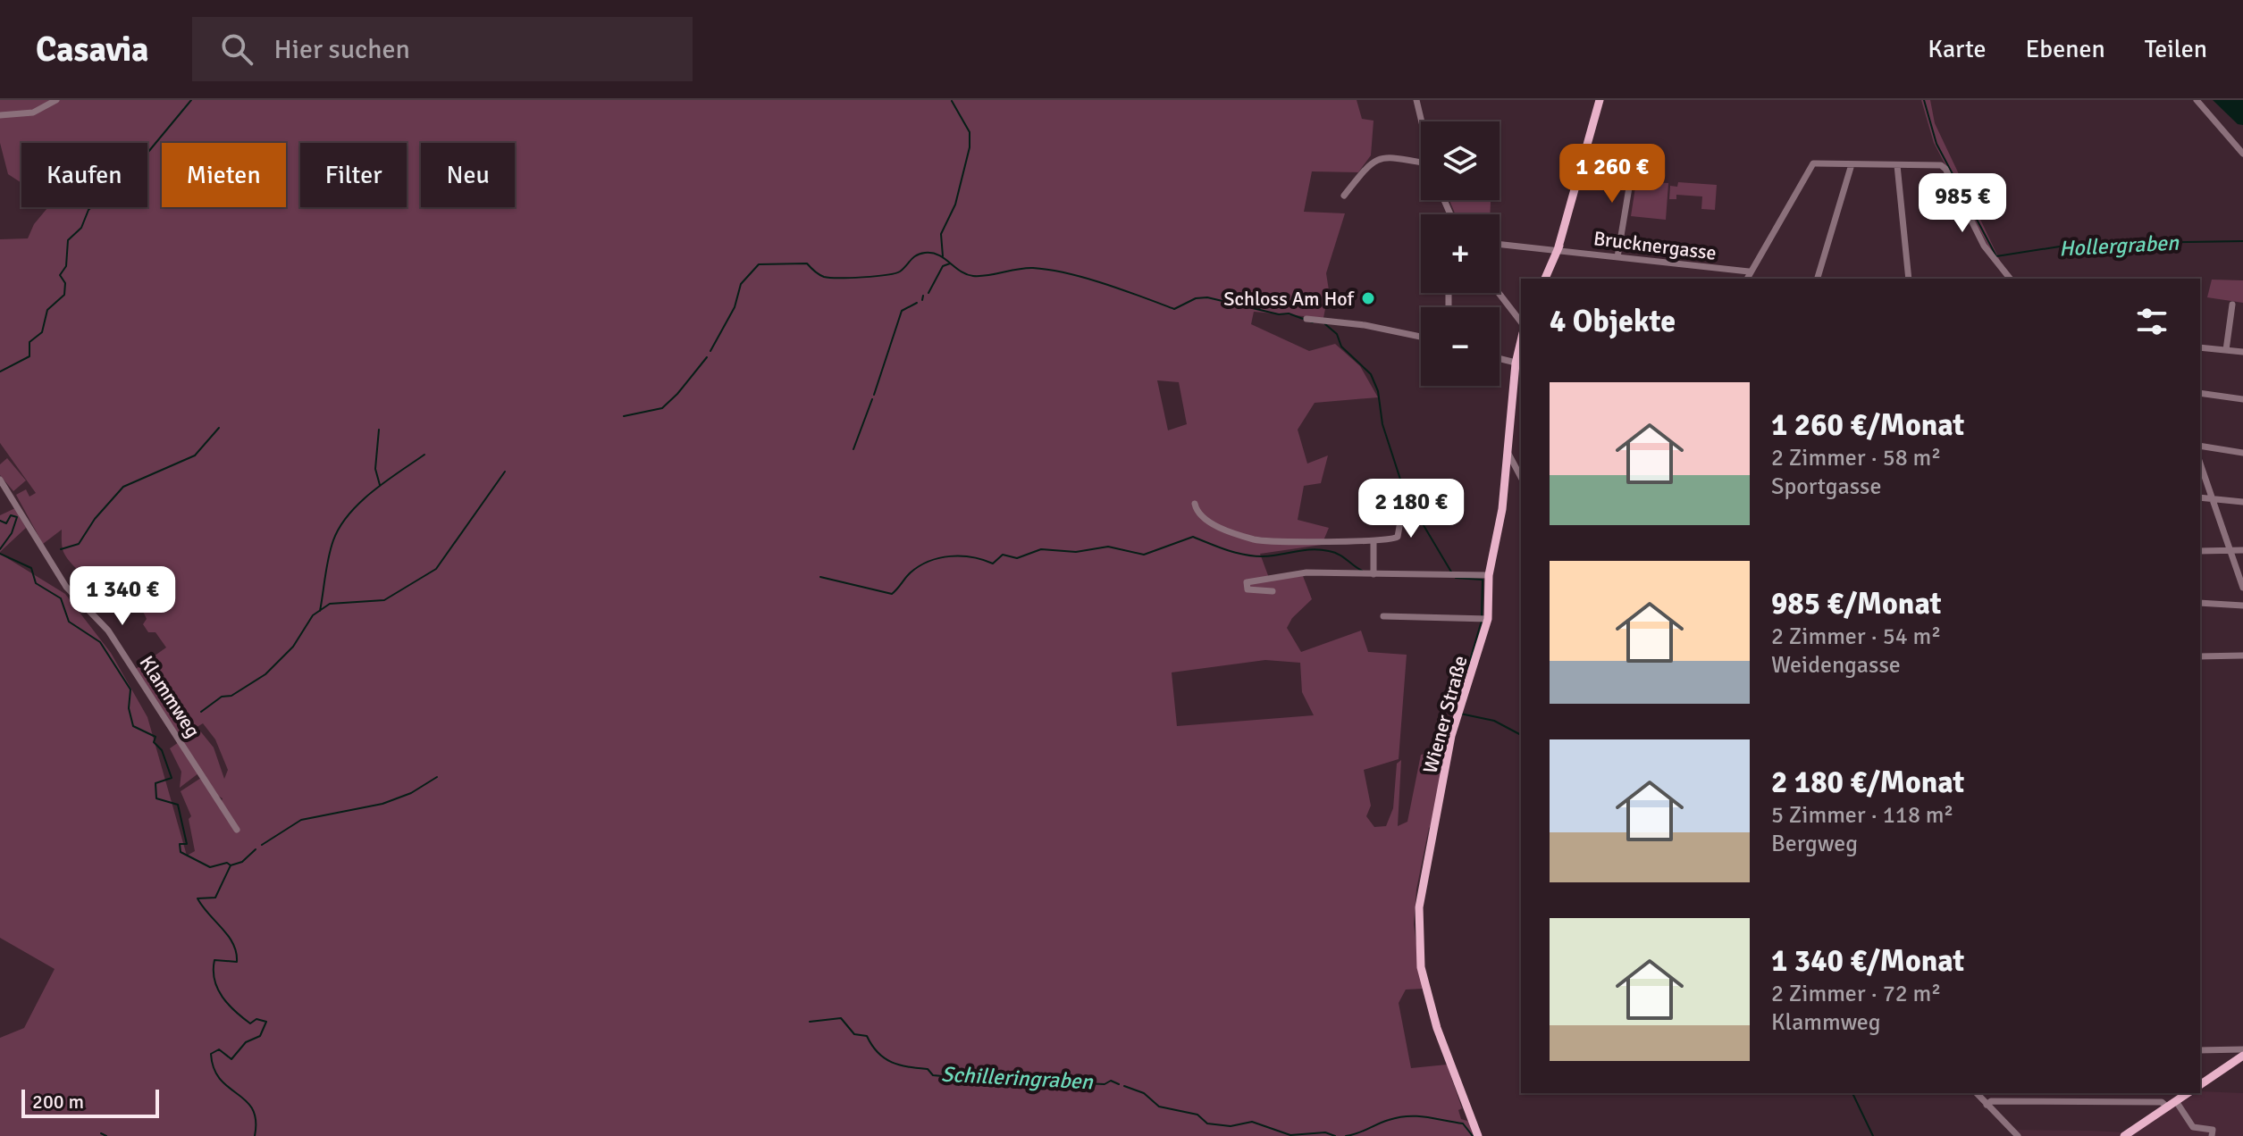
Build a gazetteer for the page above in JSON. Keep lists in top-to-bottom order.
{
  "streets": {
    "main road": ["Wiener Straße"],
    "street": ["Brucknergasse", "Klammweg"]
  },
  "water": ["Hollergraben", "Schilleringraben"],
  "places": ["Schloss Am Hof"],
  "scale_bar": "200 m",
  "page": {
    "header": "Casavia",
    "search": "Hier suchen",
    "nav": ["Karte", "Ebenen", "Teilen"],
    "map_buttons": ["+", "−"],
    "chip": [
      "Kaufen",
      "Mieten",
      "Filter",
      "Neu"
    ],
    "price": [
      "1 260 €",
      "985 €",
      "2 180 €",
      "1 340 €"
    ],
    "heading": "4 Objekte",
    "list": [
      {
        "name": "1 260 €/Monat",
        "note": "2 Zimmer · 58 m² · Sportgasse"
      },
      {
        "name": "985 €/Monat",
        "note": "2 Zimmer · 54 m² · Weidengasse"
      },
      {
        "name": "2 180 €/Monat",
        "note": "5 Zimmer · 118 m² · Bergweg"
      },
      {
        "name": "1 340 €/Monat",
        "note": "2 Zimmer · 72 m² · Klammweg"
      }
    ],
    "scale": "200 m"
  }
}
